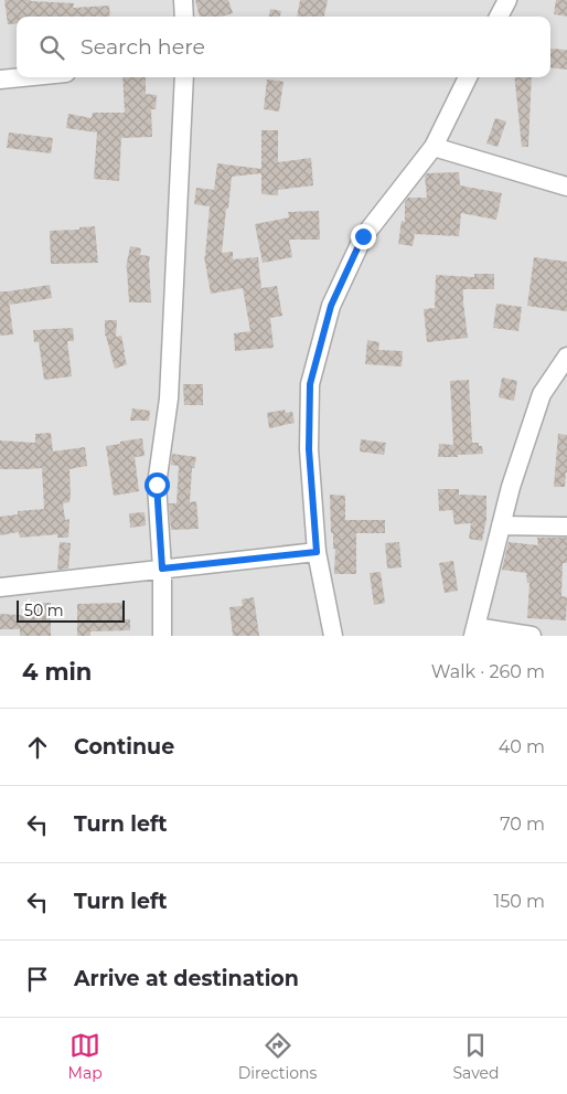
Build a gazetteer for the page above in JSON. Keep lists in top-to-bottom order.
{
  "scale_bar": "50 m",
  "page": {
    "search": "Search here",
    "scale": "50 m",
    "heading": ["4 min", "Walk · 260 m"],
    "list": [
      ["Continue", "40 m"],
      ["Turn left", "70 m"],
      ["Turn left", "150 m"],
      "Arrive at destination"
    ],
    "nav": ["Map", "Directions", "Saved"]
  }
}
